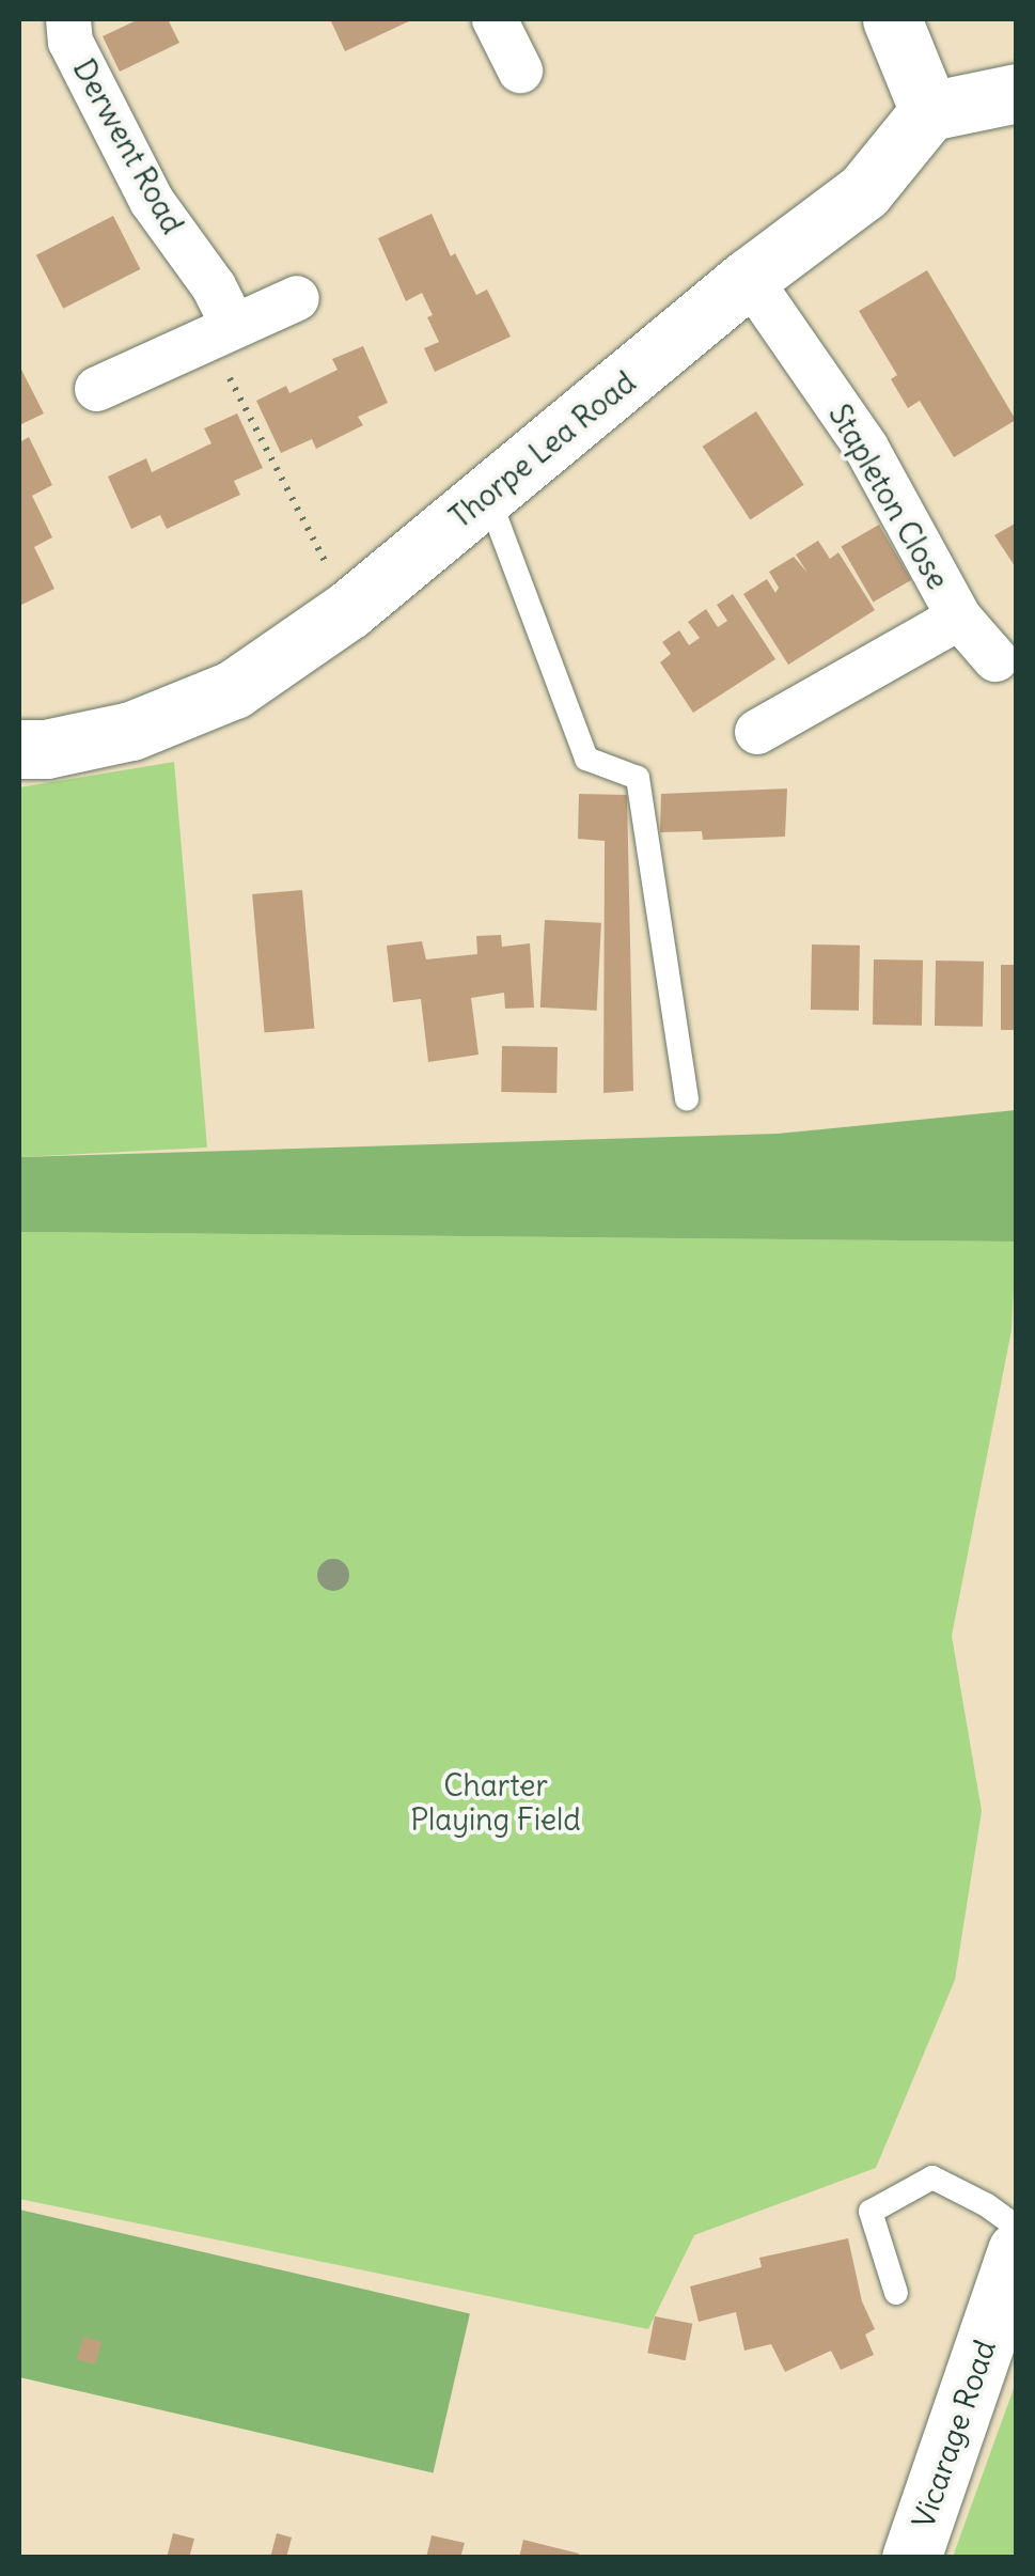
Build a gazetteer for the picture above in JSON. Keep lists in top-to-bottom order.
{
  "streets": {
    "main road": ["Thorpe Lea Road", "Vicarage Road"],
    "street": ["Derwent Road", "Stapleton Close"]
  },
  "crossings": [
    ["Thorpe Lea Road", "Stapleton Close"]
  ],
  "parks": ["Charter Playing Field"]
}
